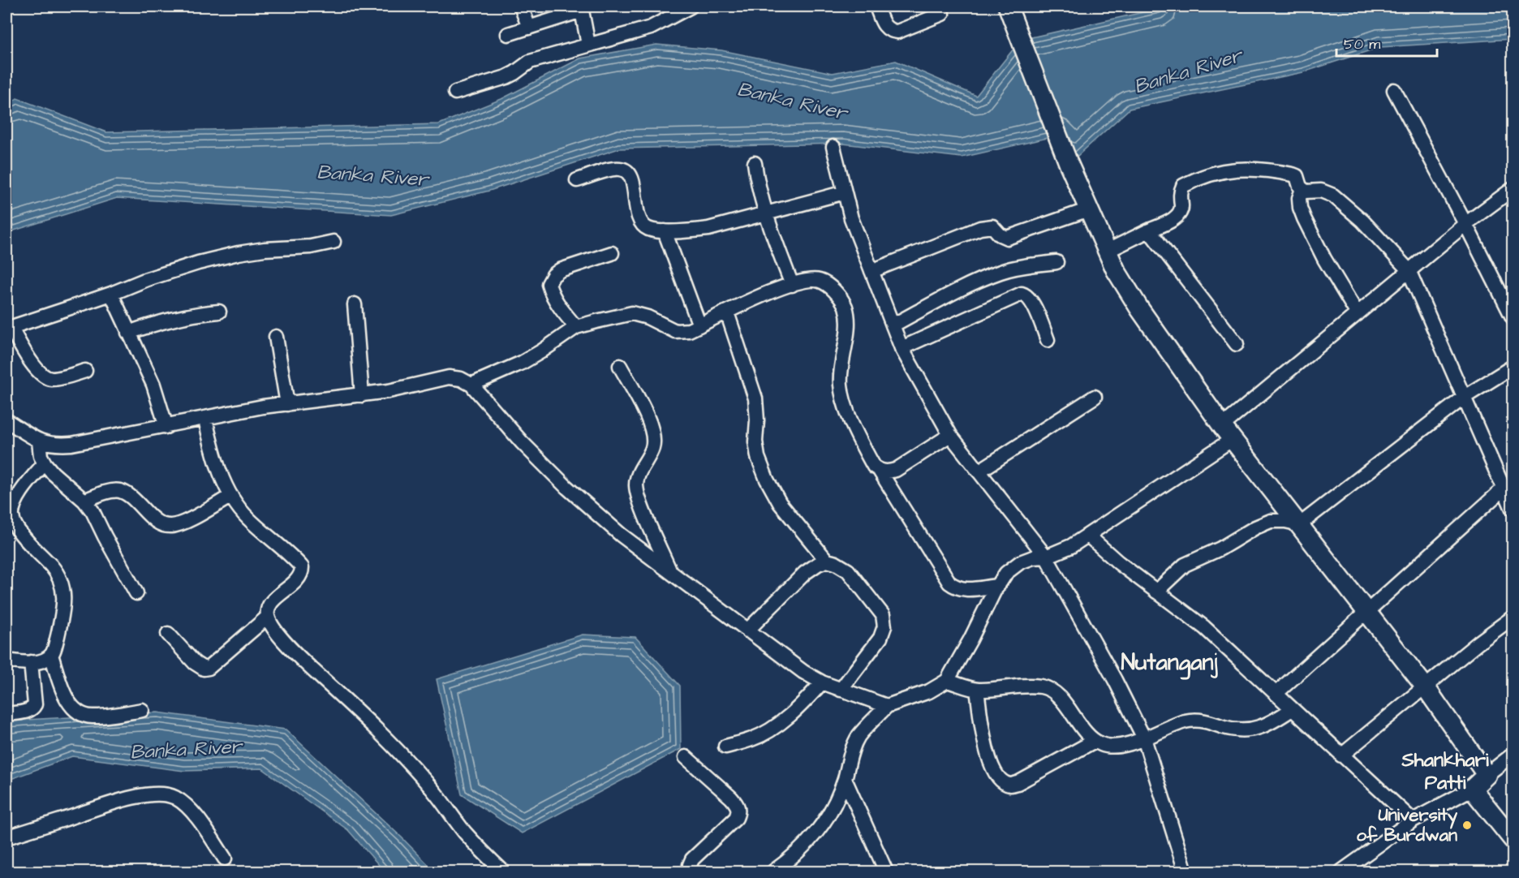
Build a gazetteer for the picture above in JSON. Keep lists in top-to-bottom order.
{
  "districts": ["Nutanganj", "Shankhari Patti"],
  "water": ["Banka River"],
  "places": ["University of Burdwan"],
  "scale_bar": "50 m"
}
